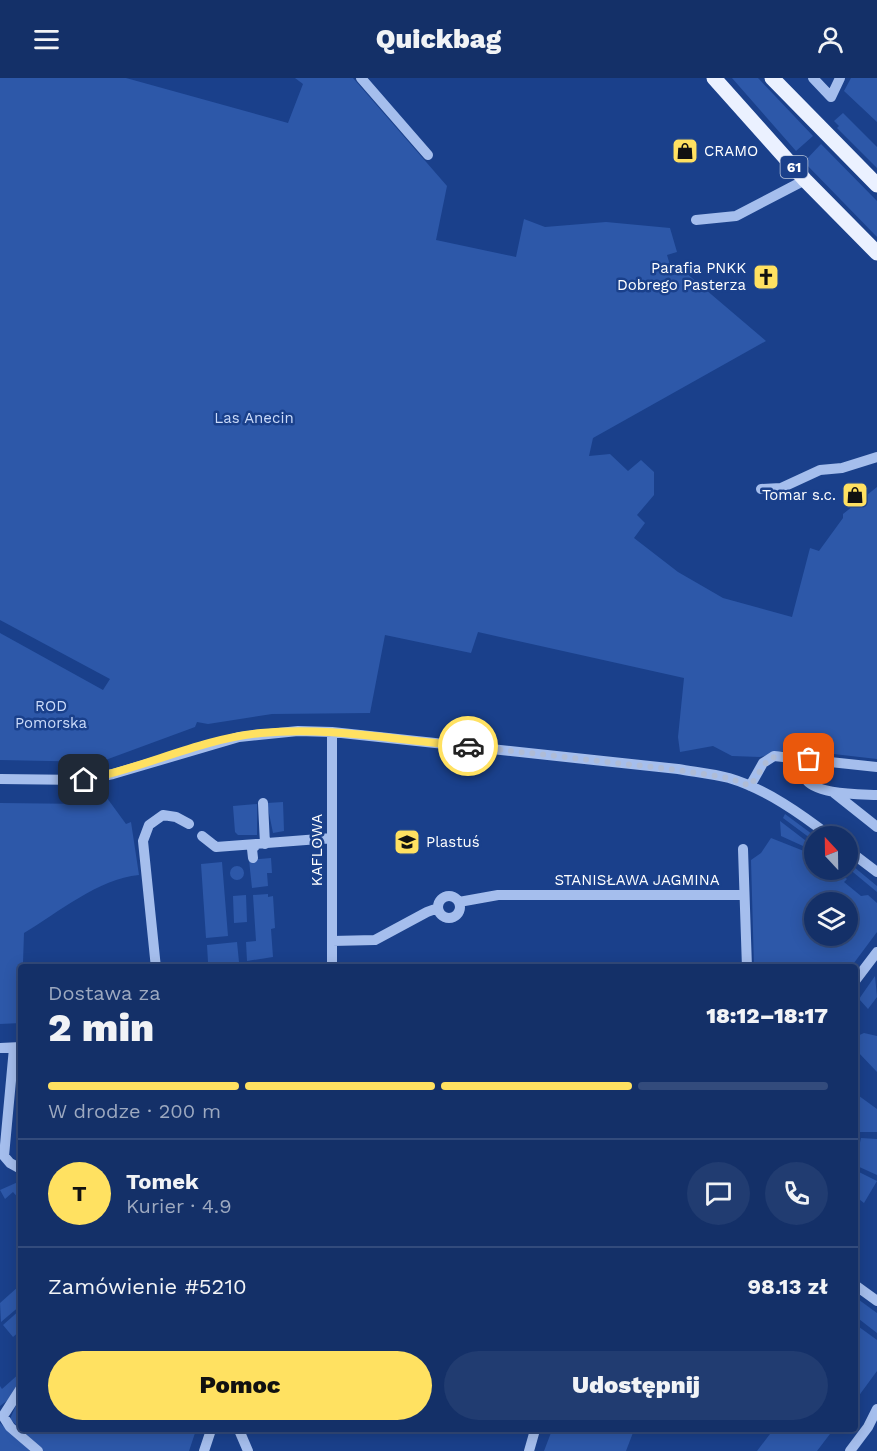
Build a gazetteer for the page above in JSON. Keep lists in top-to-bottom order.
{
  "streets": {
    "main road": ["61"],
    "street": ["KAFLOWA", "STANISŁAWA JAGMINA"]
  },
  "crossings": [
    ["KAFLOWA", "STANISŁAWA JAGMINA"]
  ],
  "parks": ["Las Anecin", "ROD Pomorska"],
  "places": {
    "shop": ["CRAMO", "Tomar s.c."],
    "church": ["Parafia PNKK Dobrego Pasterza"],
    "school or university": ["Plastuś"]
  },
  "north": "top",
  "page": {
    "header": "Quickbag",
    "heading": ["2 min", "Dostawa za", "18:12–18:17"],
    "panel": [
      "Tomek",
      "Kurier · 4.9",
      "Zamówienie #5210",
      "98.13 zł"
    ],
    "bar": "W drodze · 200 m",
    "round": "T",
    "buttons": ["Pomoc", "Udostępnij"]
  }
}
